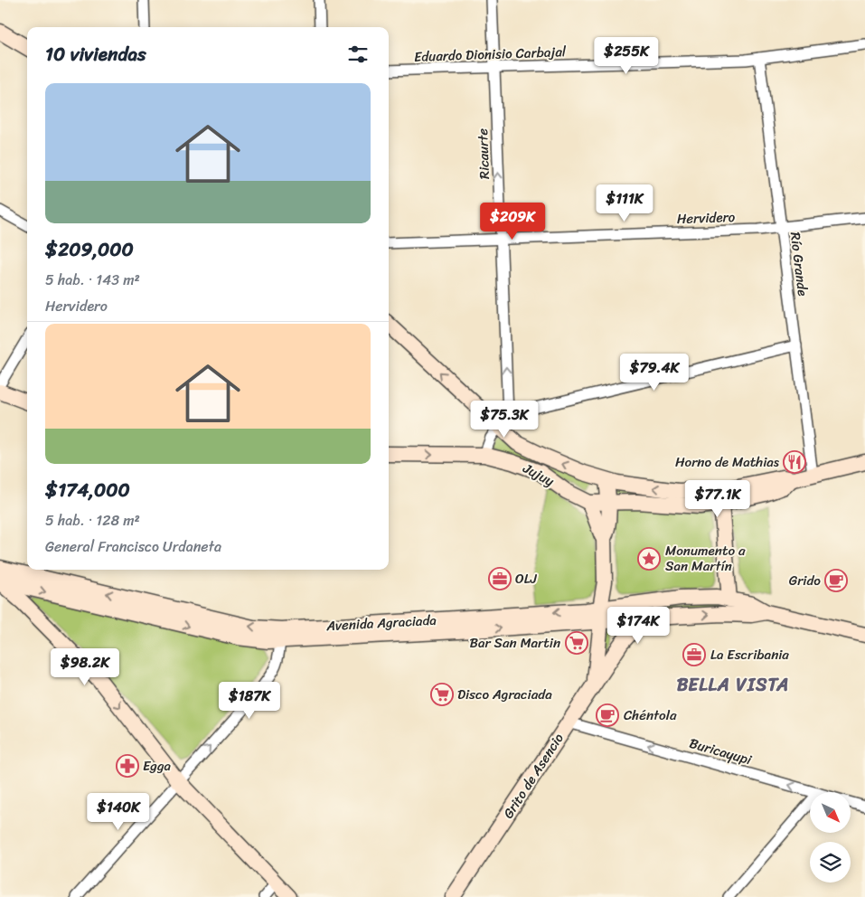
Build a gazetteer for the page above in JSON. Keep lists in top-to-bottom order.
{
  "streets": {
    "street": [
      "Eduardo Dionisio Carbajal",
      "Ricaurte",
      "Hervidero",
      "Río Grande",
      "Jujuy",
      "Avenida Agraciada",
      "Buricayupi",
      "Grito de Asencio"
    ]
  },
  "crossings": [
    ["Eduardo Dionisio Carbajal", "Ricaurte"],
    ["Eduardo Dionisio Carbajal", "Río Grande"],
    ["Ricaurte", "Hervidero"],
    ["Hervidero", "Río Grande"],
    ["Avenida Agraciada", "Grito de Asencio"],
    ["Buricayupi", "Grito de Asencio"]
  ],
  "one_way": ["Ricaurte", "Jujuy", "Buricayupi"],
  "districts": ["BELLA VISTA"],
  "places": {
    "restaurant": ["Horno de Mathias"],
    "place": ["Monumento a San Martín"],
    "office": ["OLJ", "La Escribania"],
    "cafe": ["Grido", "Chéntola"],
    "supermarket": ["Bar San Martin", "Disco Agraciada"],
    "pharmacy": ["Egga"]
  },
  "north": "bottom right",
  "page": {
    "heading": "10 viviendas",
    "price": [
      "$255K",
      "$111K",
      "$209K",
      "$79.4K",
      "$75.3K",
      "$77.1K",
      "$174K",
      "$98.2K",
      "$187K",
      "$140K"
    ],
    "list": [
      {
        "name": "$209,000",
        "note": "5 hab. · 143 m² · Hervidero"
      },
      {
        "name": "$174,000",
        "note": "5 hab. · 128 m² · General Francisco Urdaneta"
      }
    ]
  }
}
